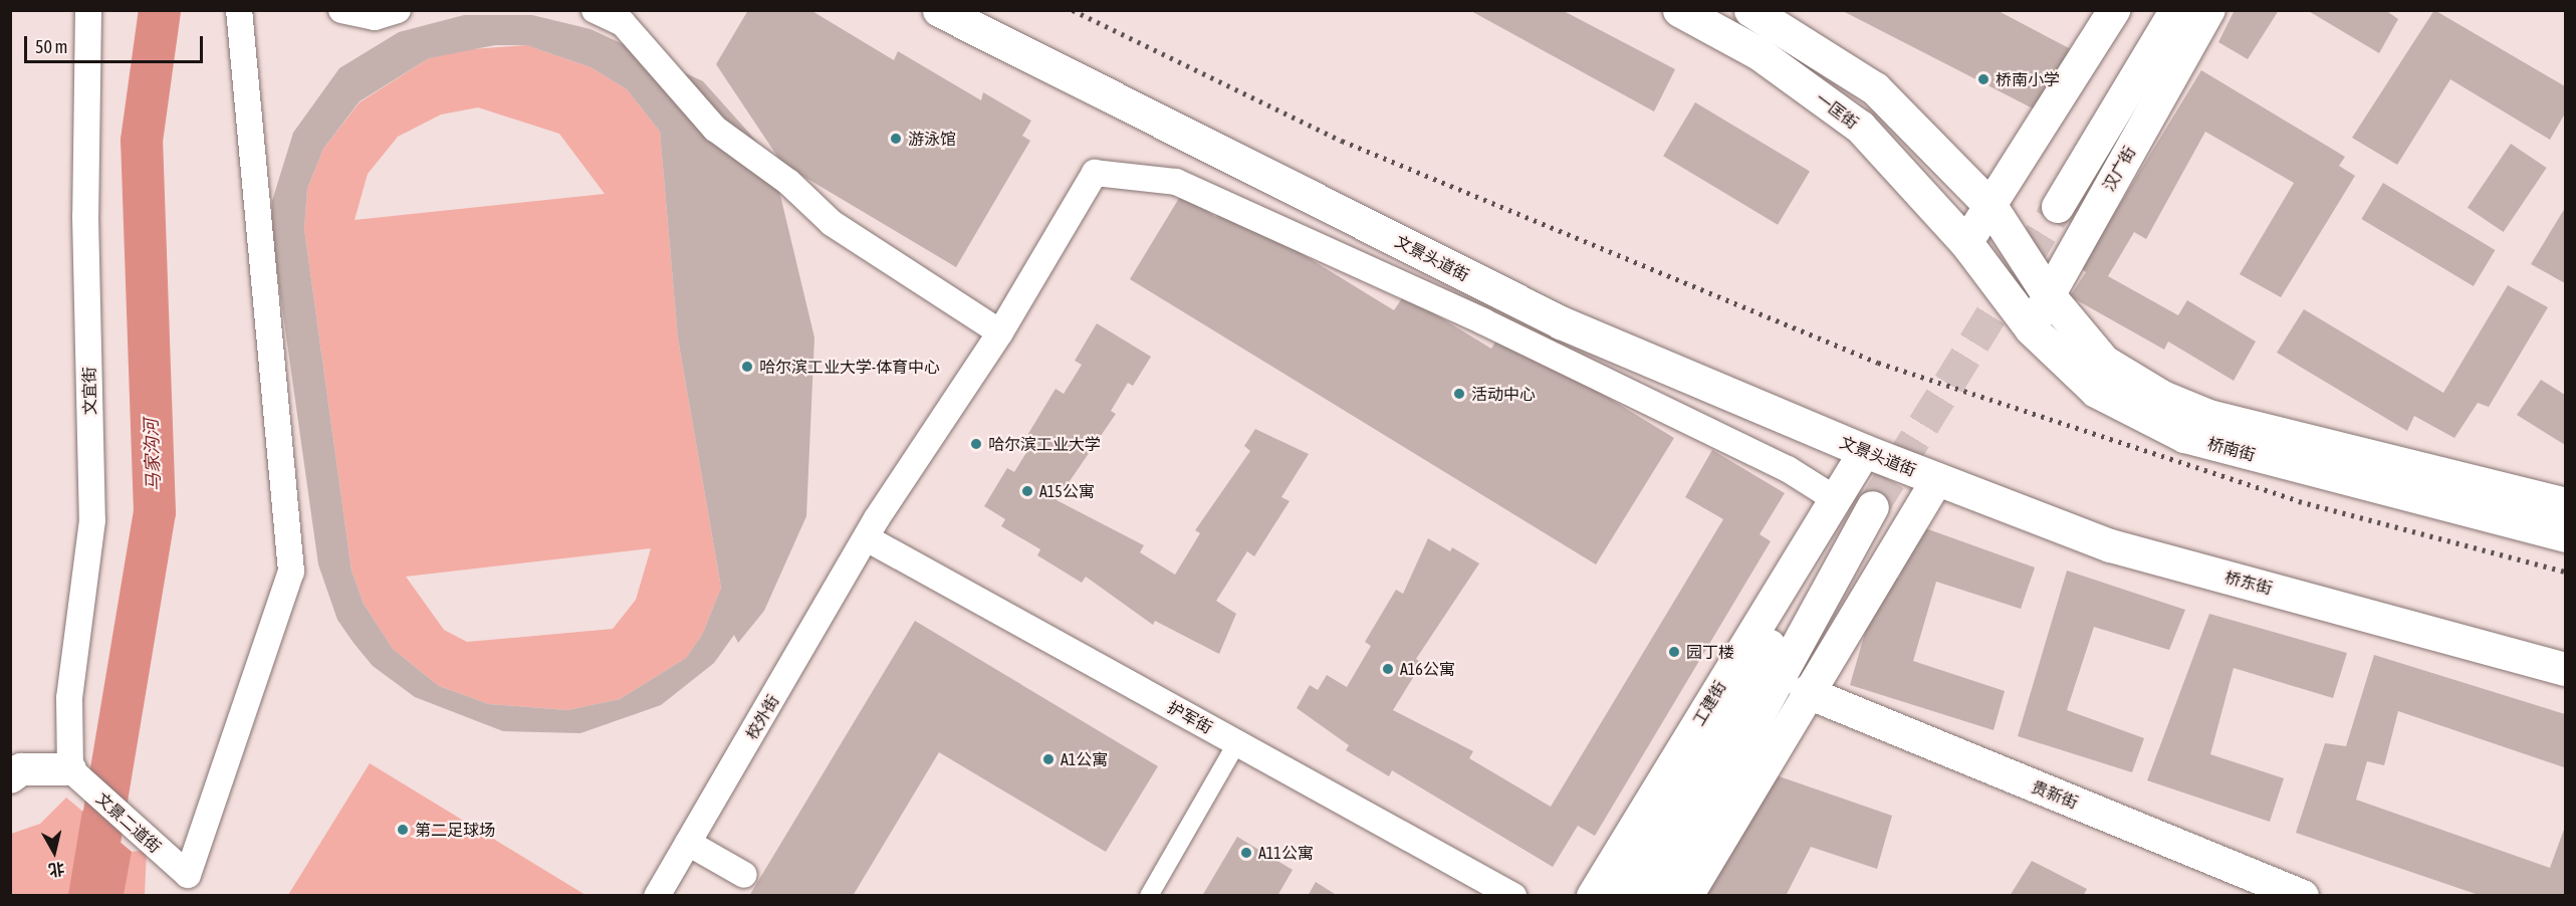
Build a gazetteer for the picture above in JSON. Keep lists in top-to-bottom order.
{
  "streets": {
    "main road": [
      "一匡街",
      "文景头道街",
      "桥南街",
      "桥东街"
    ],
    "street": [
      "汉广街",
      "文宜街",
      "工建街",
      "校外街",
      "护军街",
      "贵新街",
      "文景二道街"
    ]
  },
  "crossings": [
    ["一匡街", "桥南街"],
    ["汉广街", "桥南街"],
    ["文景头道街", "桥东街"],
    ["文景头道街", "工建街"],
    ["文宜街", "文景二道街"],
    ["工建街", "校外街"],
    ["校外街", "护军街"]
  ],
  "water": ["马家沟河"],
  "places": [
    "桥南小学",
    "游泳馆",
    "哈尔滨工业大学-体育中心",
    "活动中心",
    "哈尔滨工业大学",
    "A15公寓",
    "园丁楼",
    "A16公寓",
    "A1公寓",
    "第二足球场",
    "A11公寓"
  ],
  "scale_bar": "50 m",
  "north": "bottom"
}
